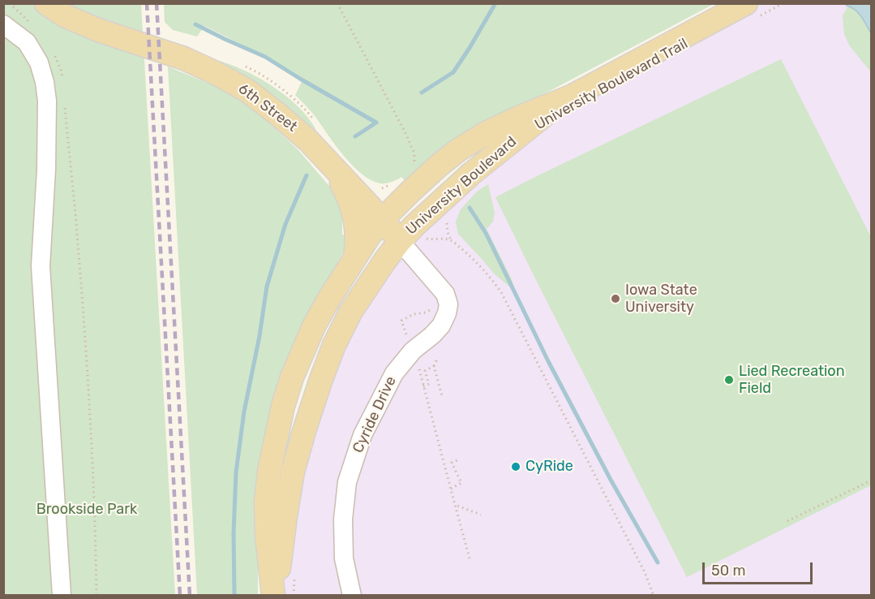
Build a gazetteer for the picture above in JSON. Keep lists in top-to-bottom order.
{
  "streets": {
    "main road": ["6th Street", "University Boulevard"],
    "street": ["Cyride Drive"]
  },
  "crossings": [
    ["6th Street", "University Boulevard"],
    ["6th Street", "Cyride Drive"],
    ["University Boulevard", "Cyride Drive"]
  ],
  "parks": ["Brookside Park"],
  "places": ["Iowa State University", "Lied Recreation Field", "CyRide"],
  "scale_bar": "50 m"
}
